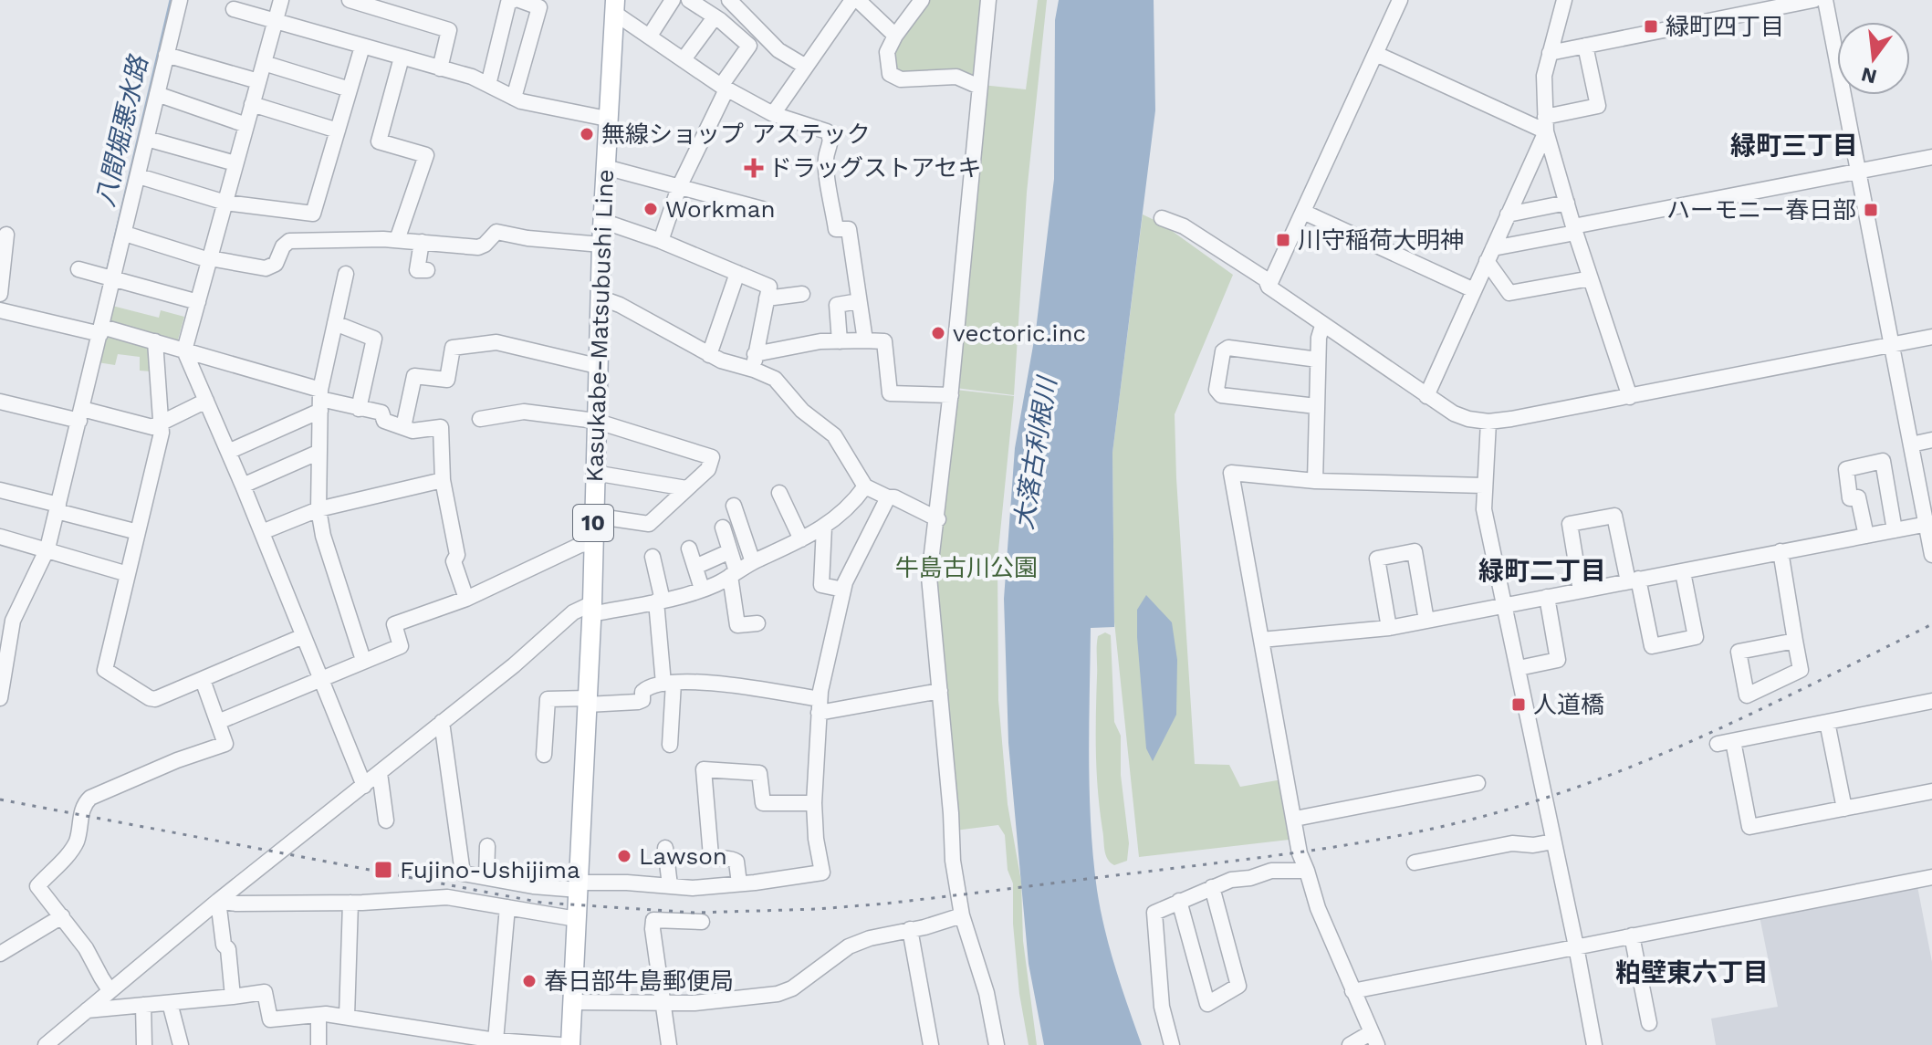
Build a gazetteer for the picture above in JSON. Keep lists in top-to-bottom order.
{
  "streets": {
    "main road": ["Kasukabe-Matsubushi Line", "10"]
  },
  "districts": ["緑町三丁目", "緑町二丁目", "粕壁東六丁目"],
  "water": ["八間堀悪水路", "大落古利根川"],
  "parks": ["牛島古川公園"],
  "places": {
    "transit": [
      "緑町四丁目",
      "ハーモニー春日部",
      "川守稲荷大明神",
      "人道橋",
      "Fujino-Ushijima"
    ],
    "other": [
      "無線ショップ アステック",
      "Workman",
      "vectoric.inc",
      "Lawson",
      "春日部牛島郵便局"
    ],
    "health": ["ドラッグストアセキ"]
  },
  "north": "bottom"
}
